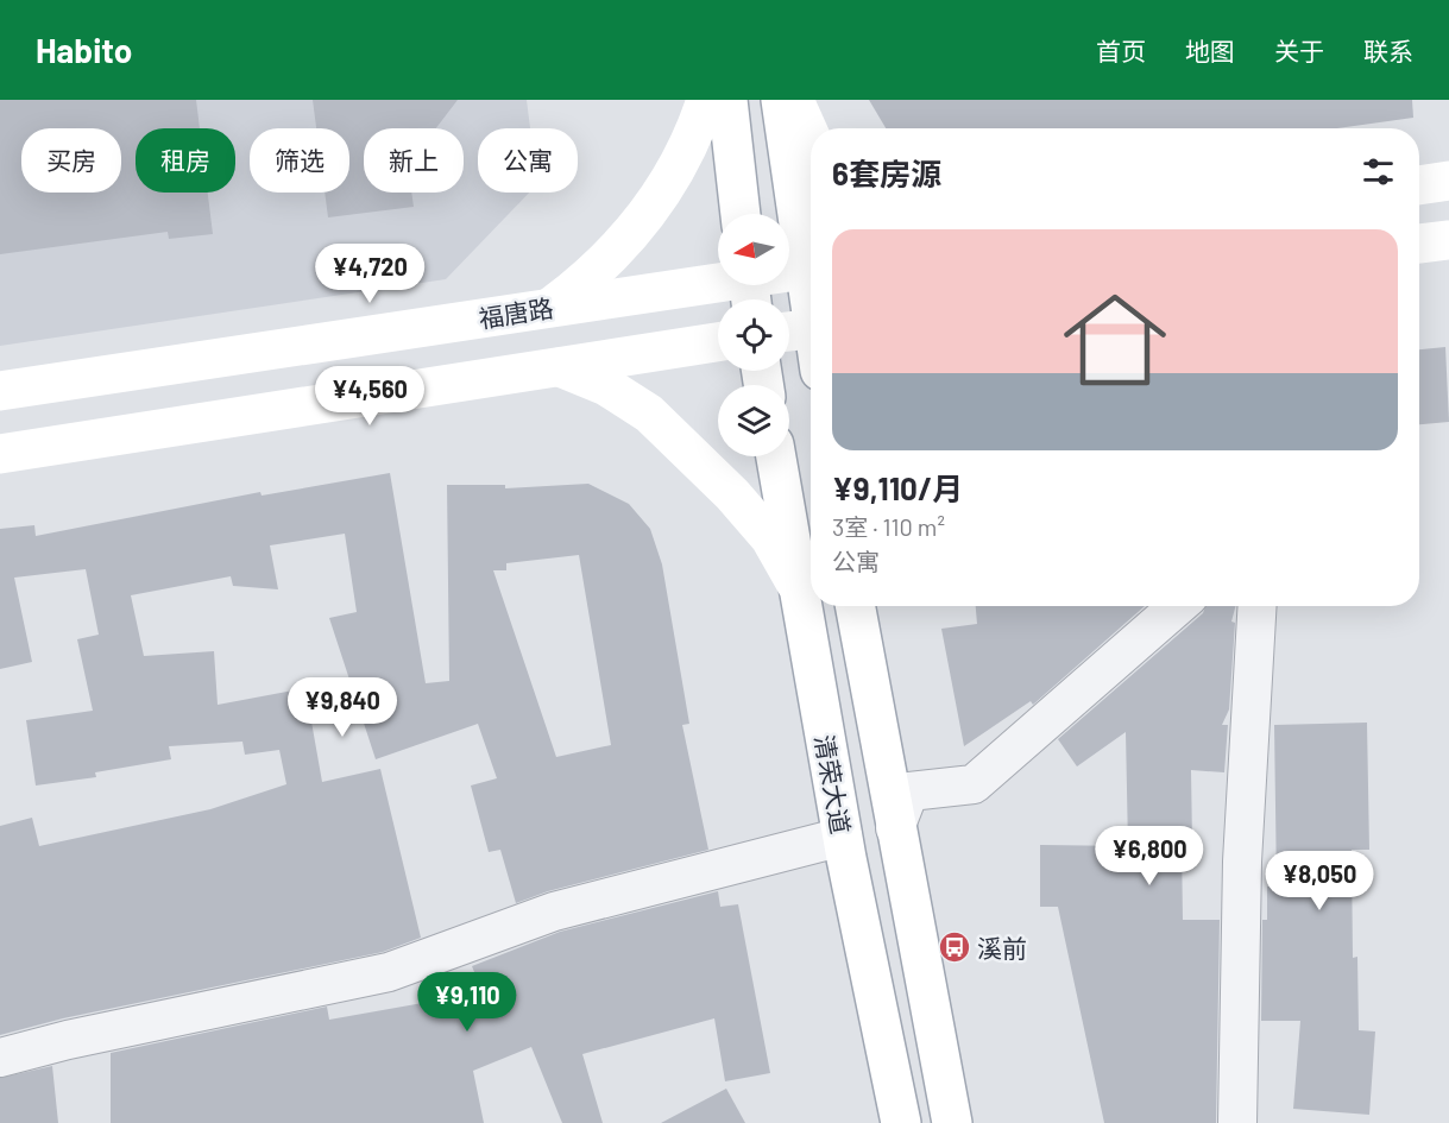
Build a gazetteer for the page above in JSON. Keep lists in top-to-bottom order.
{
  "streets": {
    "street": ["福唐路", "清荣大道"]
  },
  "places": {
    "bus stop": ["溪前"]
  },
  "north": "left",
  "page": {
    "header": "Habito",
    "nav": [
      "首页",
      "地图",
      "关于",
      "联系"
    ],
    "chip": [
      "买房",
      "租房",
      "筛选",
      "新上",
      "公寓"
    ],
    "heading": "6套房源",
    "list": [
      {
        "name": "¥9,110/月",
        "note": "3室 · 110 m² · 公寓"
      }
    ],
    "price": [
      "¥4,720",
      "¥4,560",
      "¥9,840",
      "¥6,800",
      "¥8,050",
      "¥9,110"
    ]
  }
}
